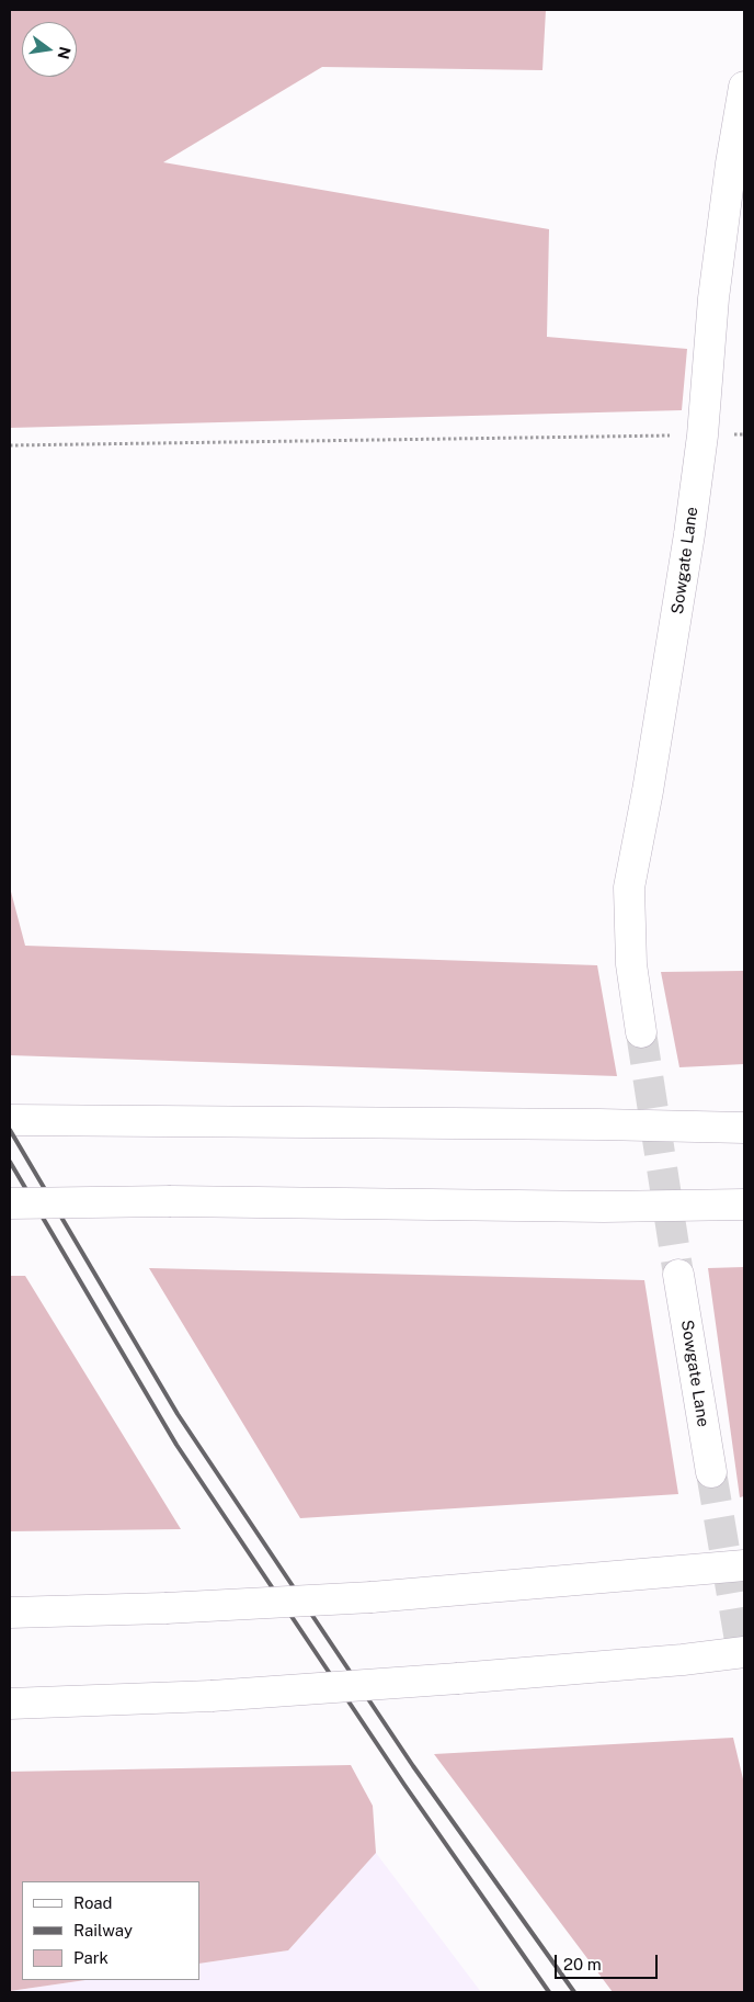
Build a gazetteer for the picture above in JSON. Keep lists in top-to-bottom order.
{
  "streets": {
    "main road": ["Sowgate Lane"]
  },
  "legend": ["Road", "Railway", "Park"],
  "scale_bar": "20 m",
  "north": "right"
}
